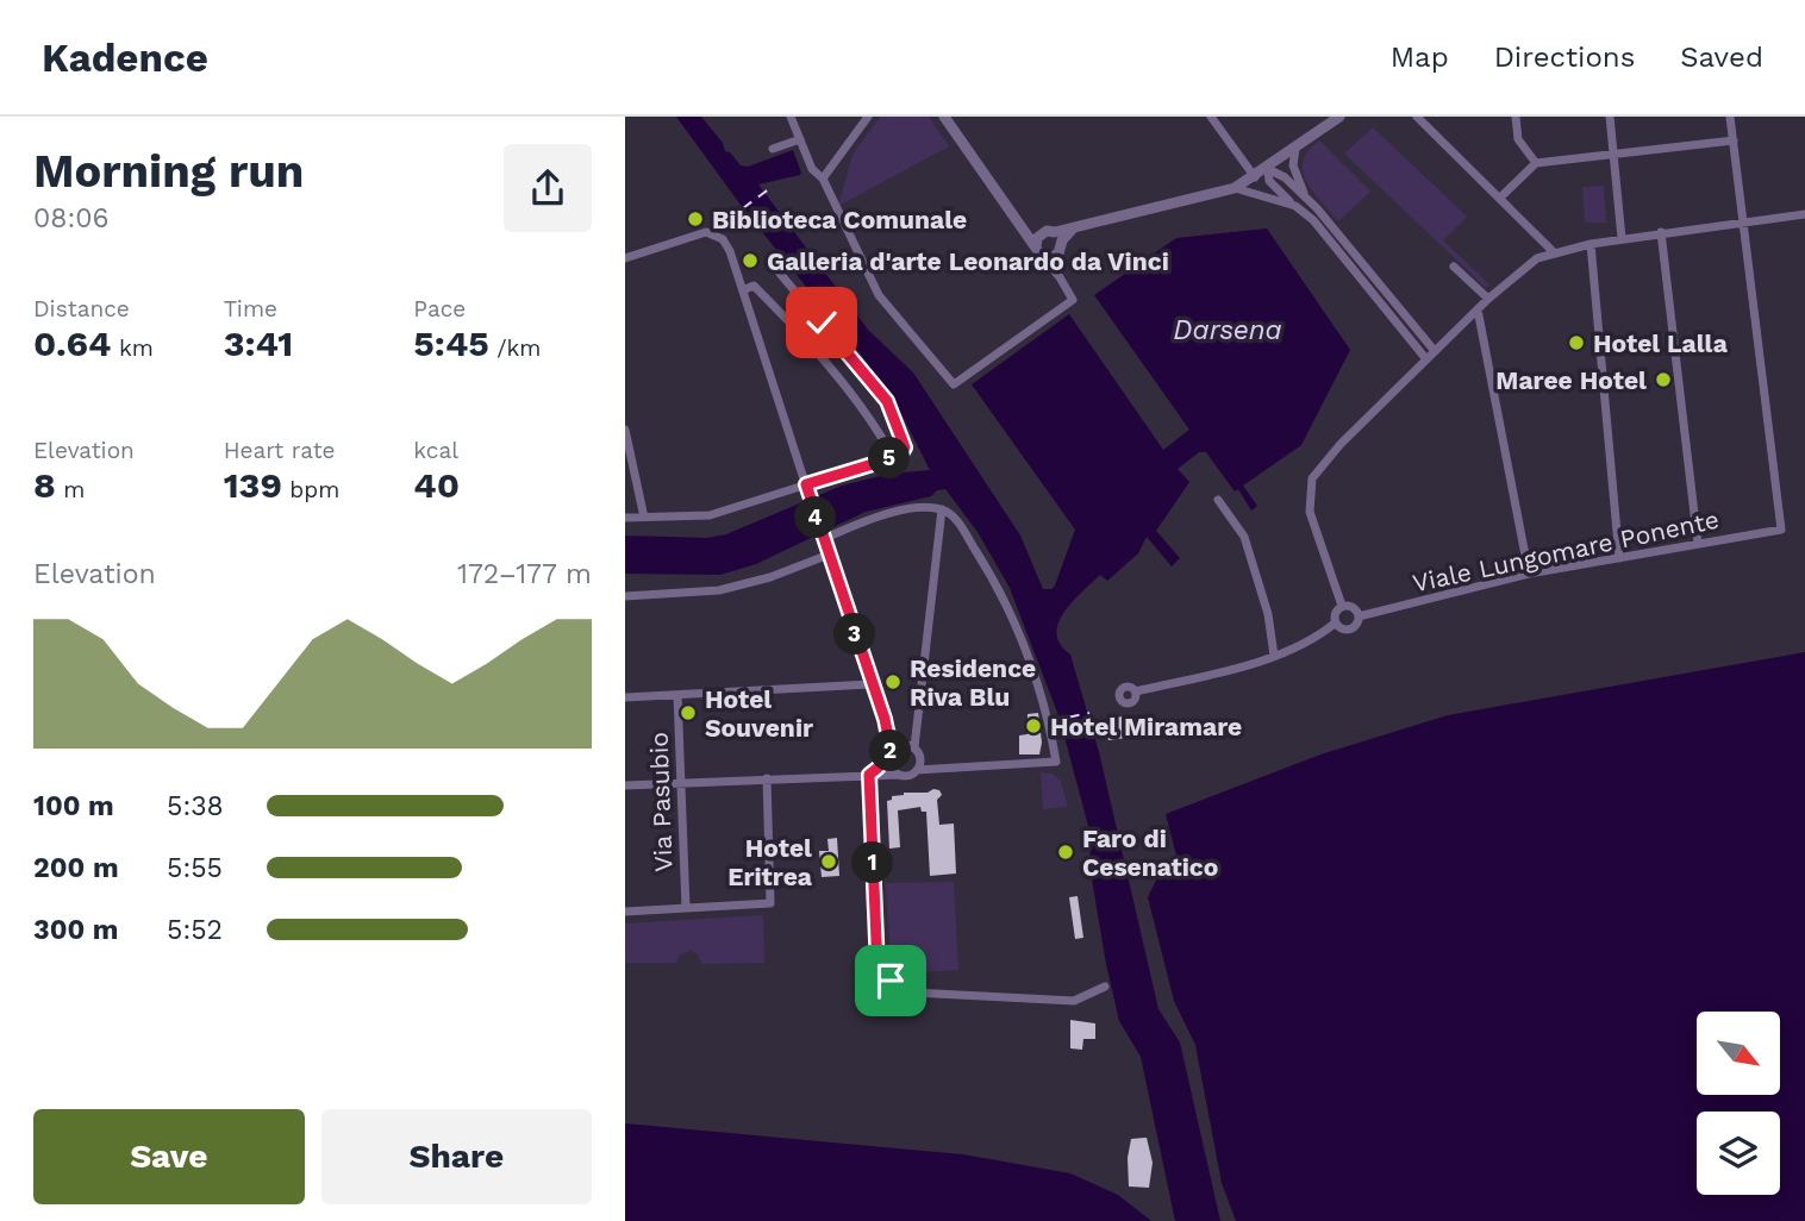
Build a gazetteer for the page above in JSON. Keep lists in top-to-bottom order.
{
  "streets": {
    "street": ["Viale Lungomare Ponente", "Via Pasubio"]
  },
  "water": ["Darsena"],
  "places": [
    "Biblioteca Comunale",
    "Galleria d'arte Leonardo da Vinci",
    "Hotel Lalla",
    "Maree Hotel",
    "Residence Riva Blu",
    "Hotel Souvenir",
    "Hotel Miramare",
    "Faro di Cesenatico",
    "Hotel Eritrea"
  ],
  "north": "bottom right",
  "page": {
    "header": "Kadence",
    "nav": ["Map", "Directions", "Saved"],
    "heading": ["Morning run", "08:06"],
    "stats": [
      ["Distance", "0.64 km"],
      ["Time", "3:41"],
      ["Pace", "5:45 /km"],
      ["Elevation", "8 m"],
      ["Heart rate", "139 bpm"],
      ["kcal", "40"]
    ],
    "pins": [
      "5",
      "4",
      "3",
      "2",
      "1"
    ],
    "chart": ["Elevation", "172–177 m"],
    "list": [
      {
        "name": "100 m",
        "note": "5:38"
      },
      {
        "name": "200 m",
        "note": "5:55"
      },
      {
        "name": "300 m",
        "note": "5:52"
      }
    ],
    "buttons": ["Save", "Share"]
  }
}
